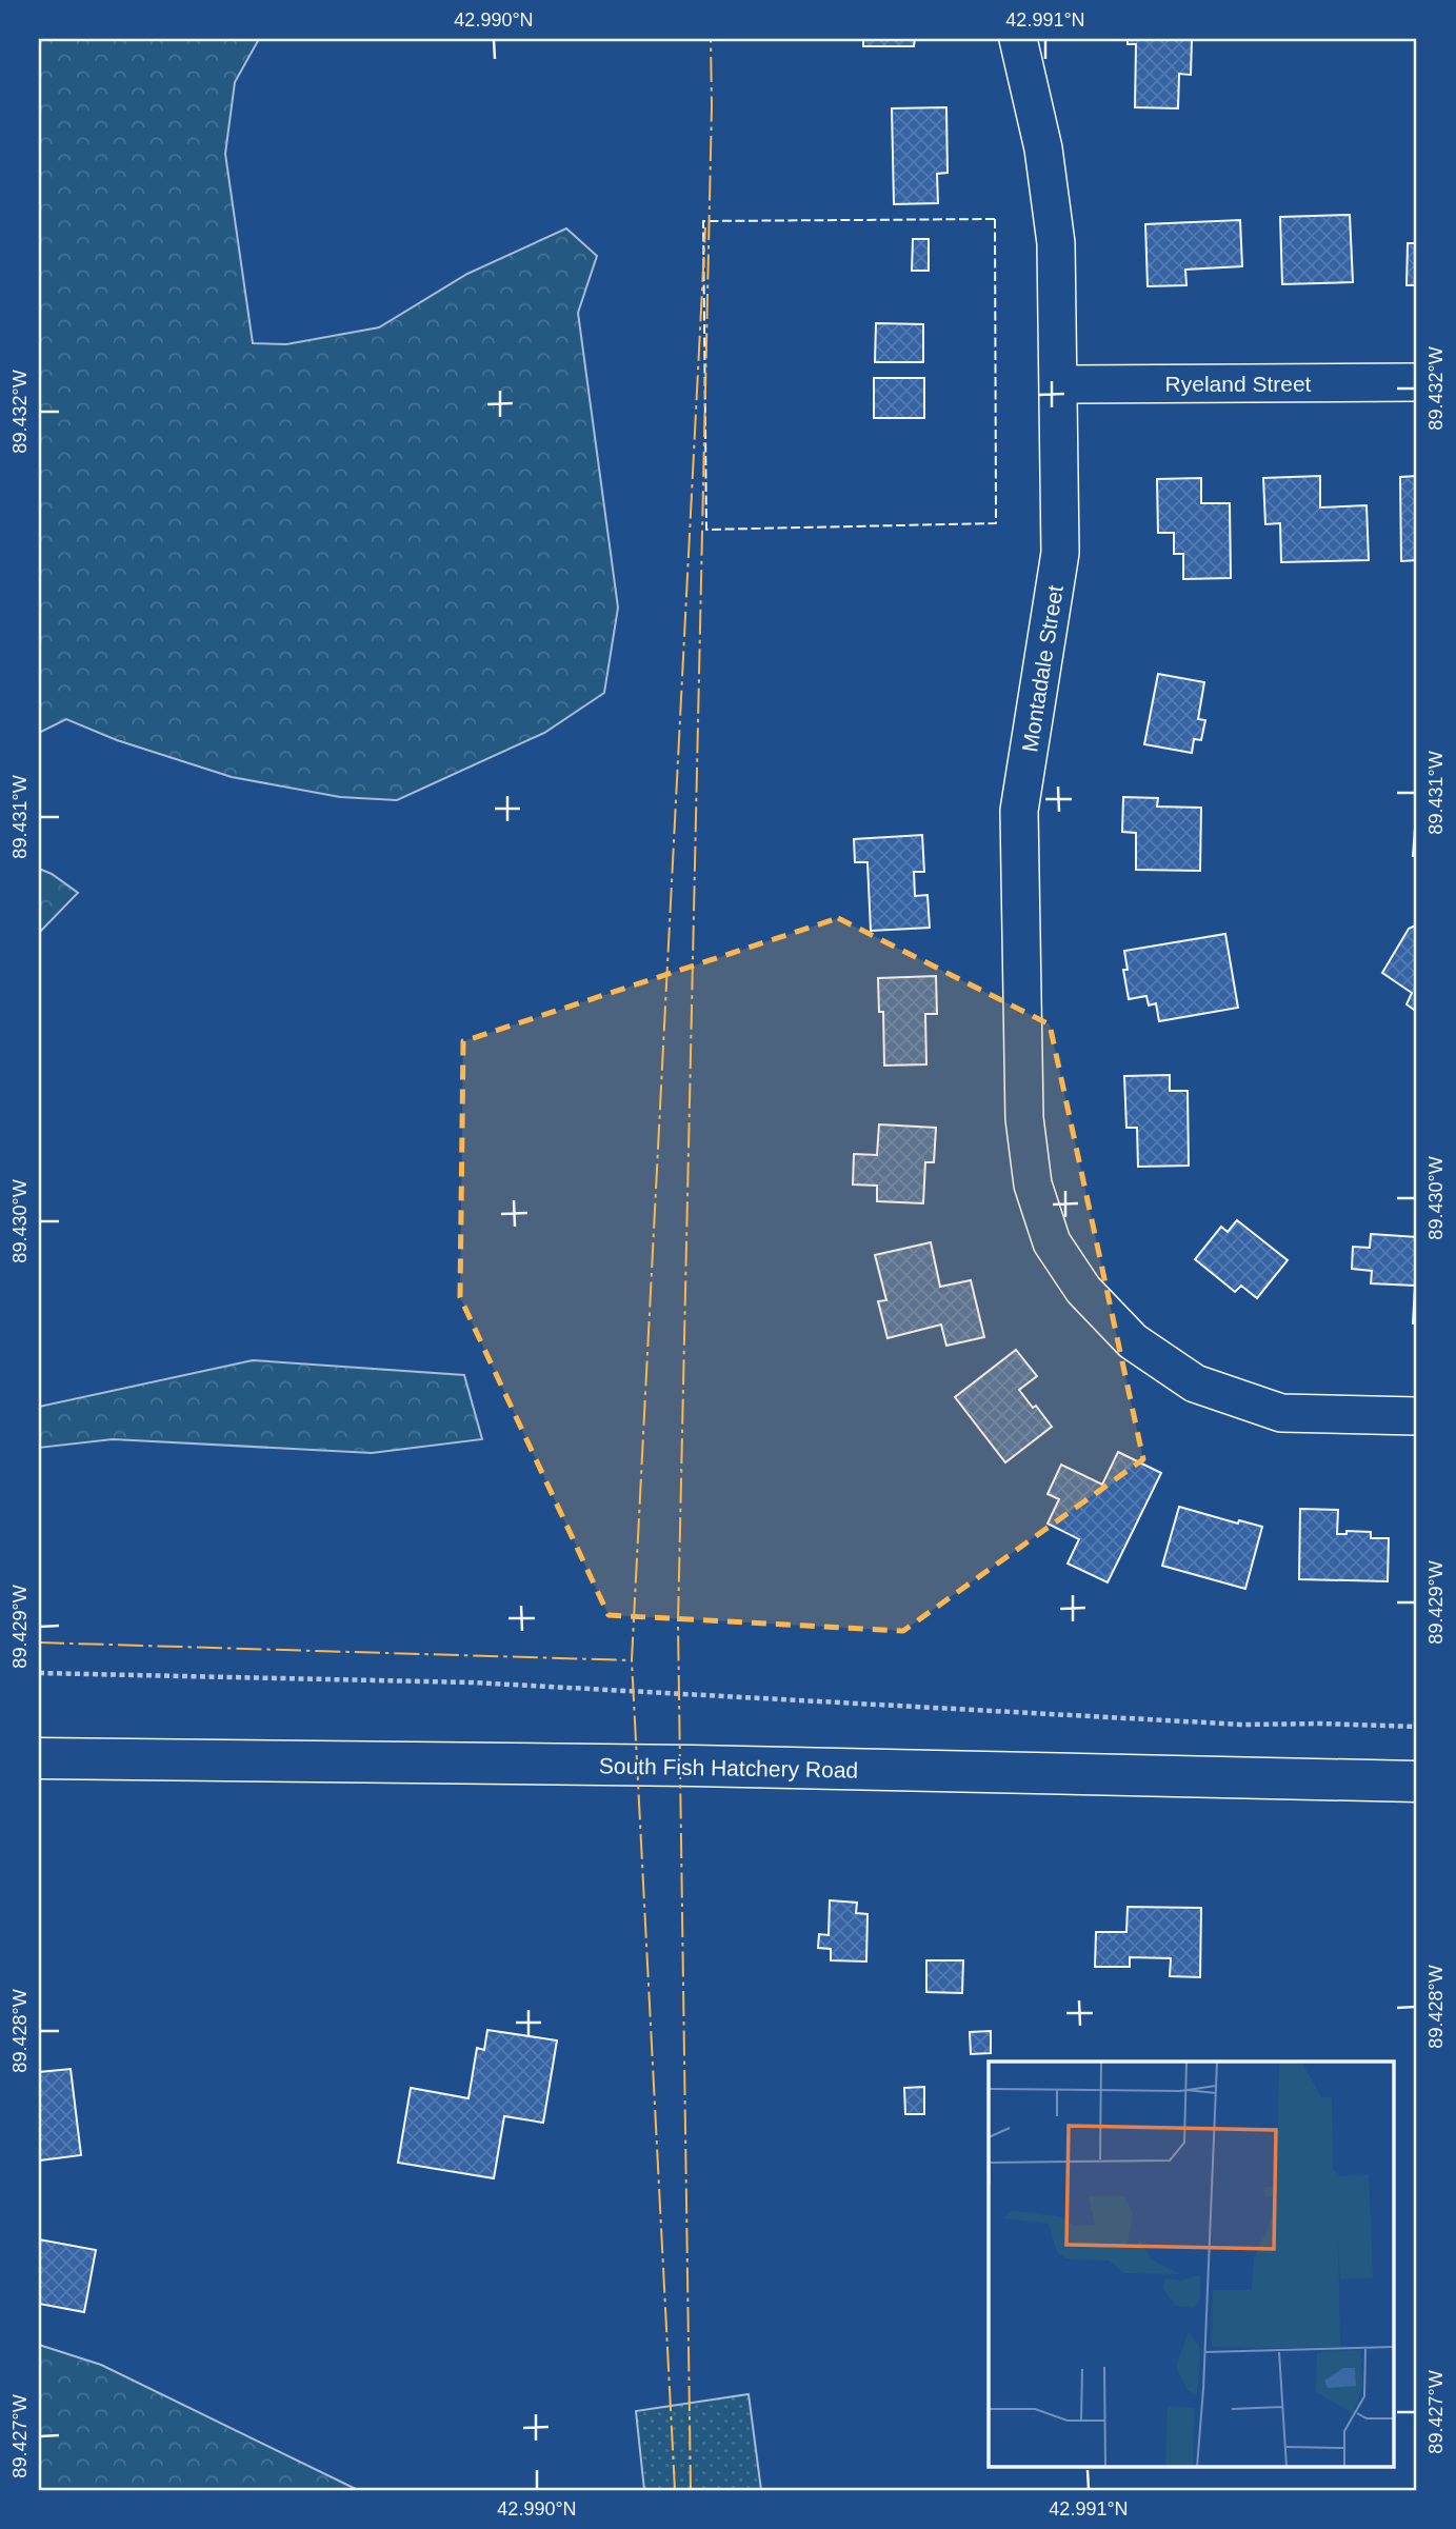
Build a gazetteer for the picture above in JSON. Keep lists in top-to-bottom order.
{
  "streets": {
    "main road": ["South Fish Hatchery Road"],
    "street": ["Ryeland Street", "Montadale Street"]
  },
  "crossings": [
    ["Ryeland Street", "Montadale Street"]
  ],
  "coordinates": [
    "42.990°N",
    "42.991°N",
    "89.432°W",
    "89.431°W",
    "89.430°W",
    "89.429°W",
    "89.428°W",
    "89.427°W"
  ]
}
